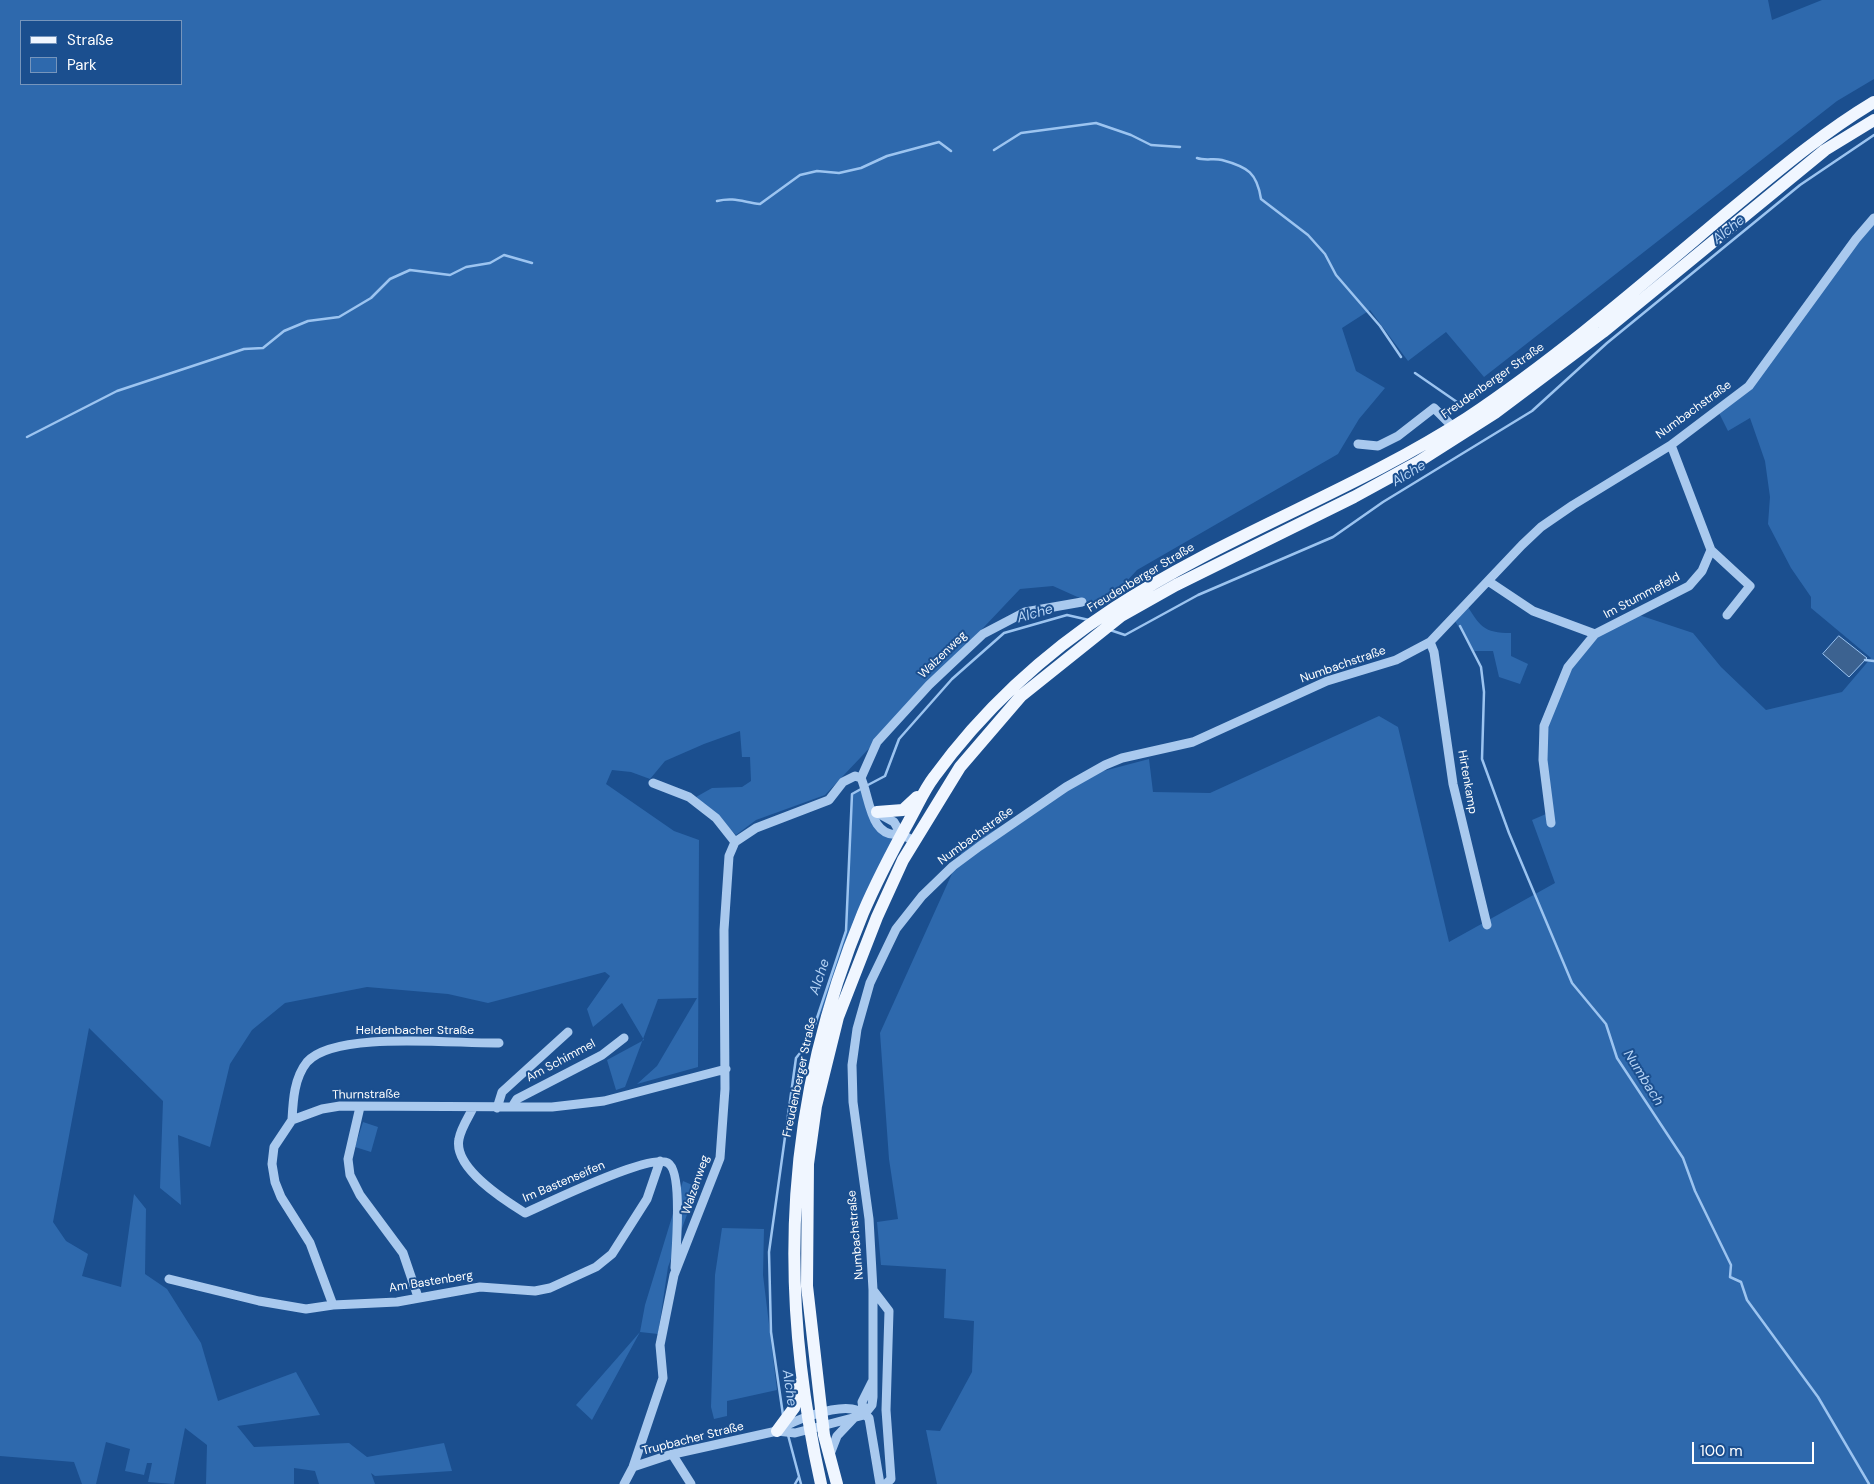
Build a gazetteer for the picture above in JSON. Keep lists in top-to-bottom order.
{
  "streets": {
    "main road": ["Freudenberger Straße"],
    "street": [
      "Numbachstraße",
      "Im Stummefeld",
      "Walzenweg",
      "Hirtenkamp",
      "Heldenbacher Straße",
      "Am Schimmel",
      "Thurnstraße",
      "Im Bastenseifen",
      "Am Bastenberg",
      "Trupbacher Straße"
    ]
  },
  "crossings": [
    ["Freudenberger Straße", "Trupbacher Straße"],
    ["Numbachstraße", "Im Stummefeld"],
    ["Numbachstraße", "Hirtenkamp"],
    ["Walzenweg", "Thurnstraße"],
    ["Walzenweg", "Trupbacher Straße"],
    ["Heldenbacher Straße", "Thurnstraße"],
    ["Am Schimmel", "Thurnstraße"],
    ["Thurnstraße", "Im Bastenseifen"],
    ["Im Bastenseifen", "Am Bastenberg"]
  ],
  "water": ["Alche", "Numbach"],
  "legend": ["Straße", "Park"],
  "scale_bar": "100 m"
}
